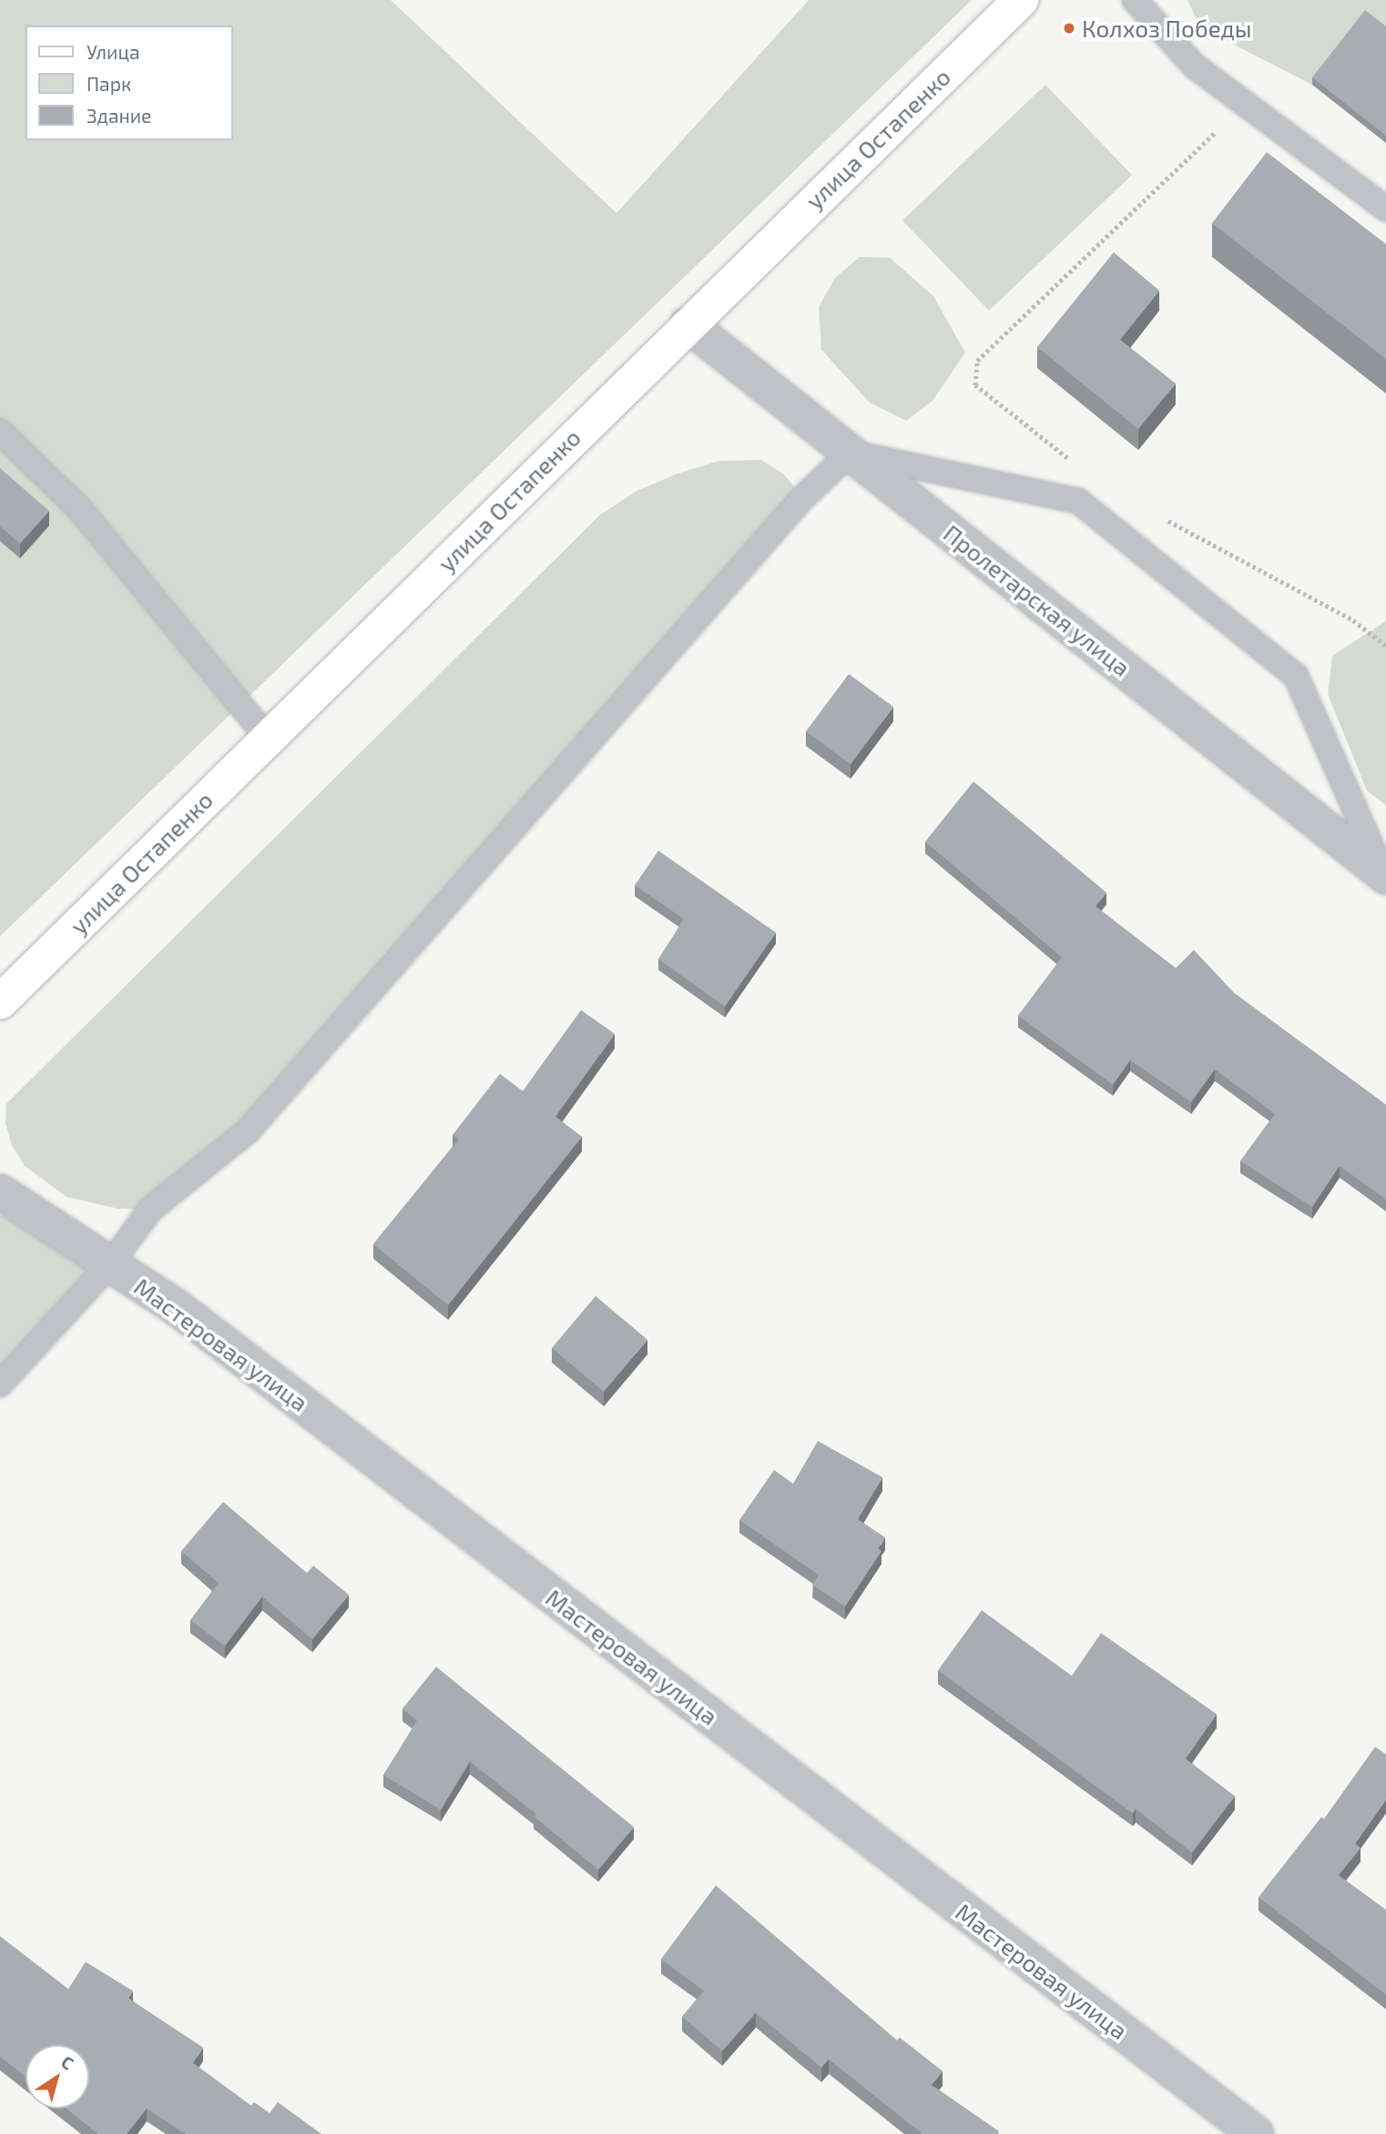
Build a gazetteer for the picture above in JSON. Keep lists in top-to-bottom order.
{
  "streets": {
    "main road": ["улица Остапенко"],
    "street": ["Пролетарская улица", "Мастеровая улица"]
  },
  "crossings": [
    ["улица Остапенко", "Пролетарская улица"]
  ],
  "places": ["Колхоз Победы"],
  "legend": ["Улица", "Парк", "Здание"],
  "north": "top right"
}
